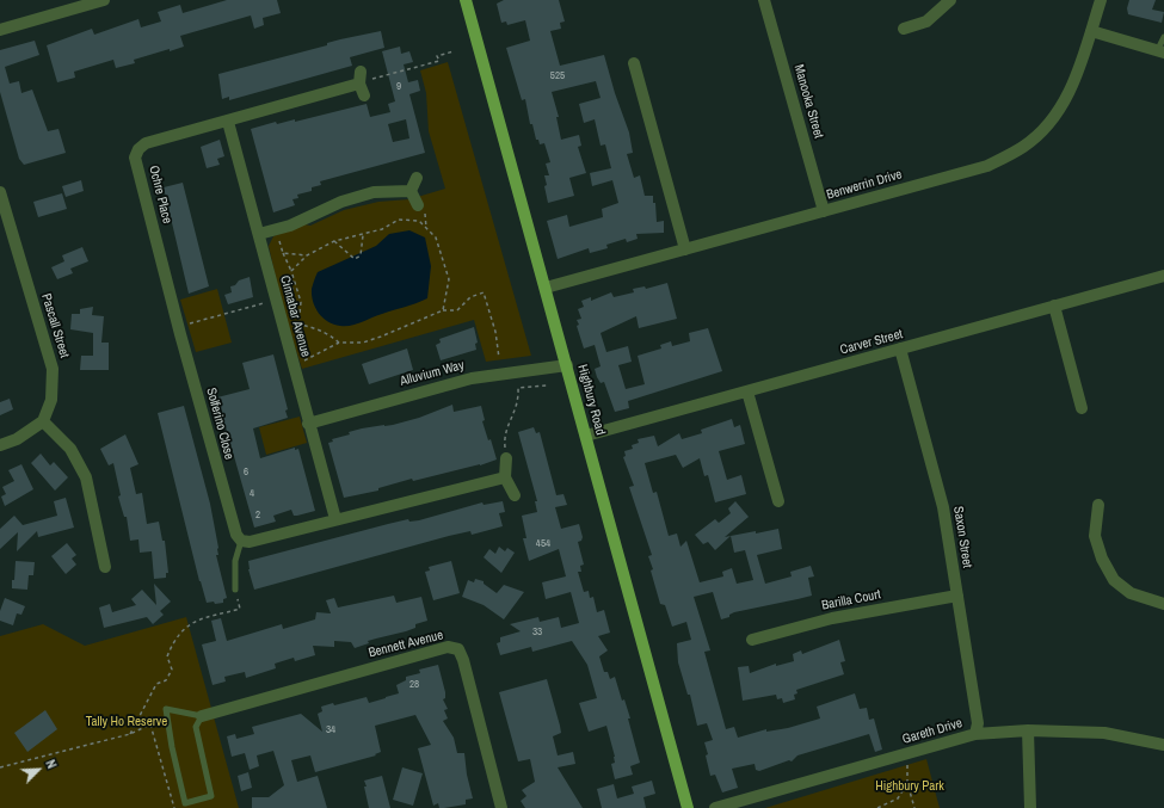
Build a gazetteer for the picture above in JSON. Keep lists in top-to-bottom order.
{
  "streets": {
    "main road": ["Highbury Road"],
    "street": [
      "Manooka Street",
      "Benwerrin Drive",
      "Ochre Place",
      "Cinnabar Avenue",
      "Pascall Street",
      "Carver Street",
      "Alluvium Way",
      "Solferino Close",
      "Saxon Street",
      "Barilla Court",
      "Bennett Avenue",
      "Gareth Drive"
    ]
  },
  "crossings": [
    ["Manooka Street", "Benwerrin Drive"],
    ["Benwerrin Drive", "Highbury Road"],
    ["Ochre Place", "Cinnabar Avenue"],
    ["Ochre Place", "Solferino Close"],
    ["Cinnabar Avenue", "Alluvium Way"],
    ["Carver Street", "Highbury Road"],
    ["Carver Street", "Saxon Street"],
    ["Alluvium Way", "Highbury Road"],
    ["Saxon Street", "Barilla Court"],
    ["Saxon Street", "Gareth Drive"]
  ],
  "parks": ["Tally Ho Reserve", "Highbury Park"],
  "house_numbers": [
    "525",
    "9",
    "6",
    "4",
    "2",
    "454",
    "33",
    "28",
    "34"
  ],
  "north": "top right"
}
